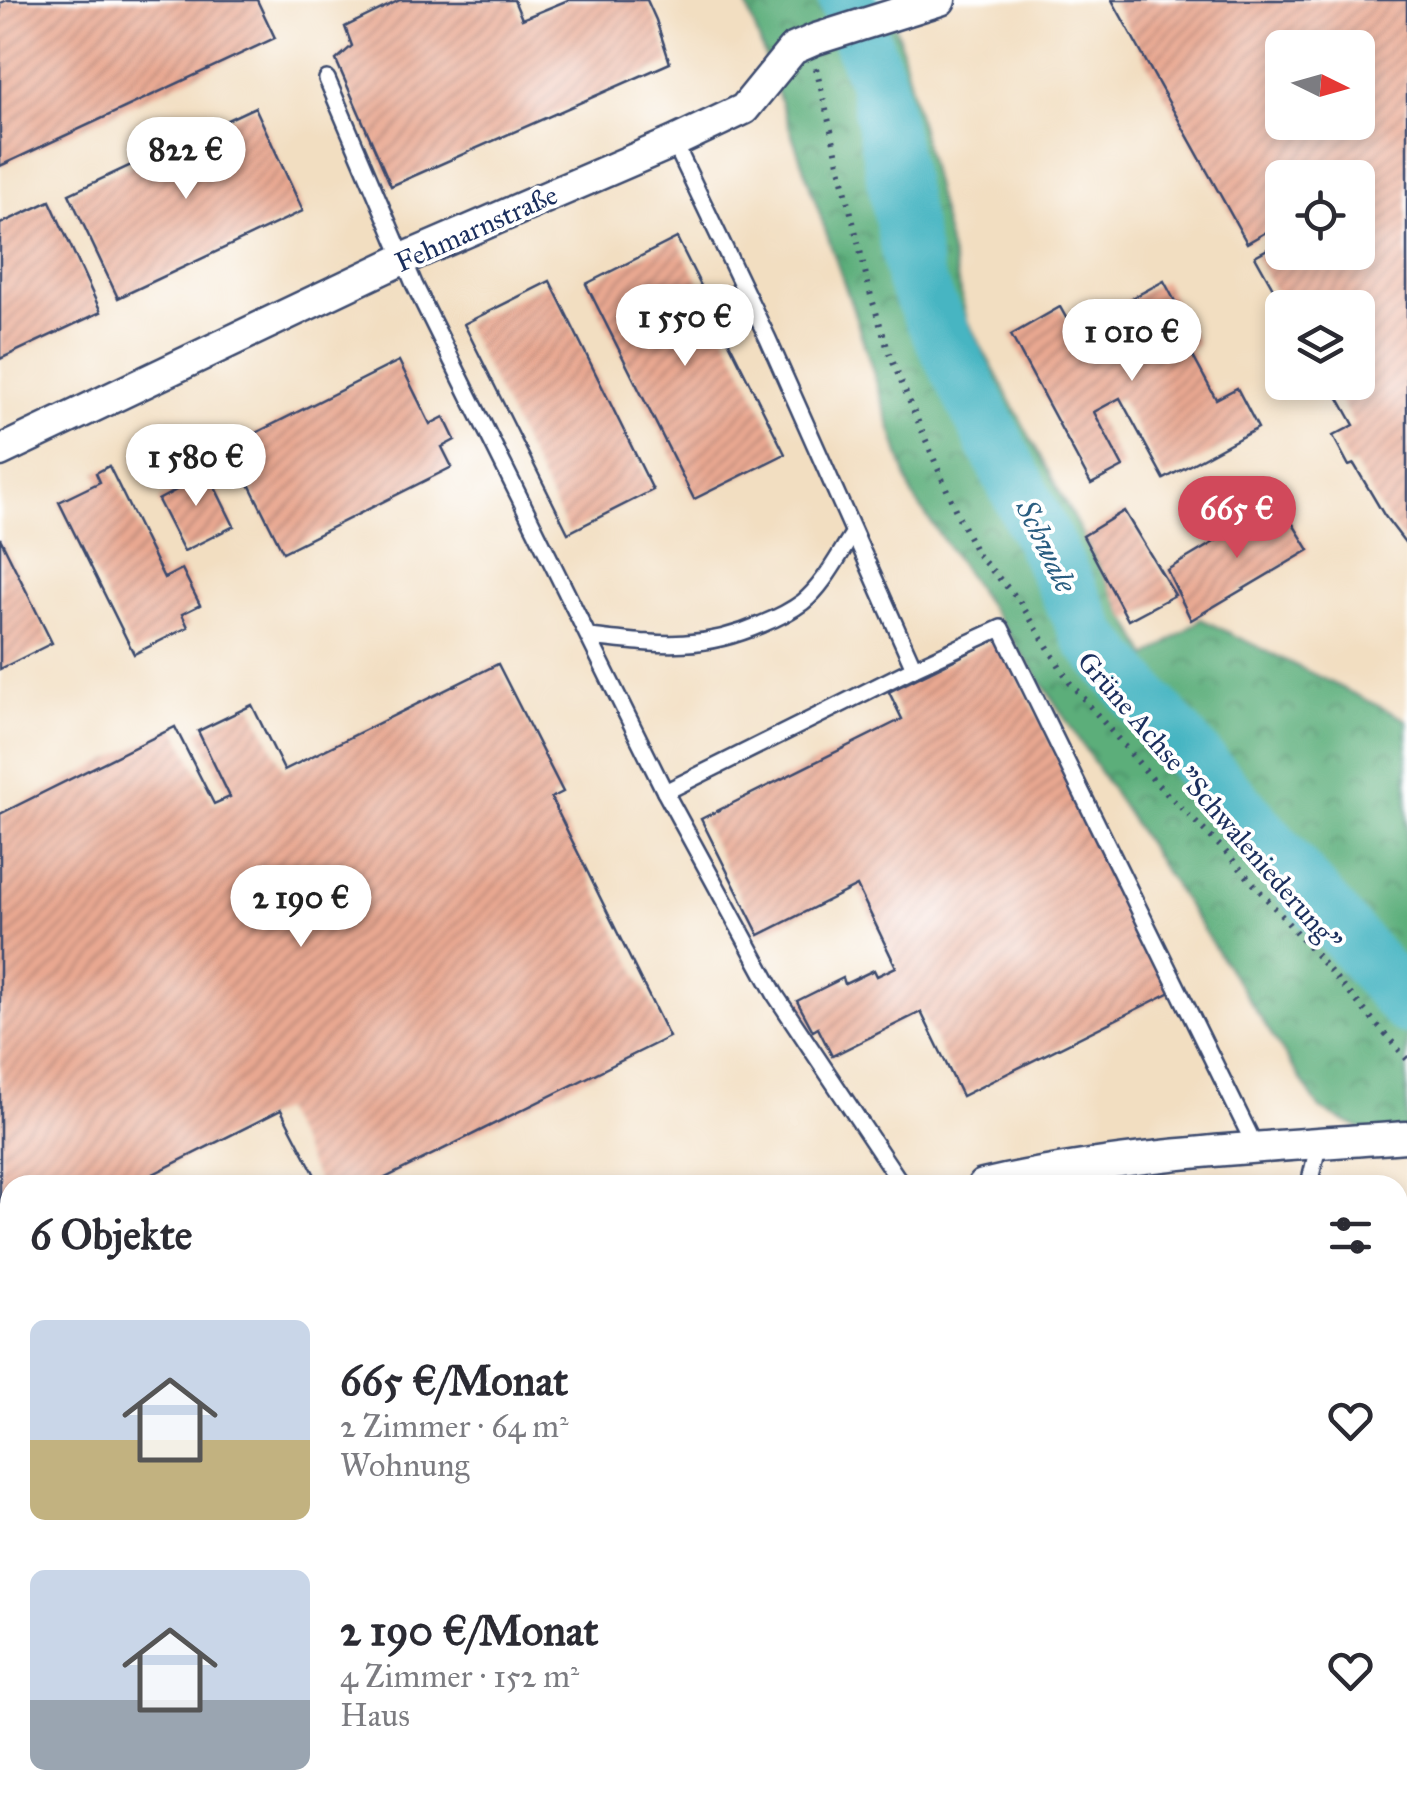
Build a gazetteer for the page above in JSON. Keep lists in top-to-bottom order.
{
  "streets": {
    "street": ["Fehmarnstraße"],
    "path": ["Grüne Achse \"Schwaleniederung\""]
  },
  "crossings": [
    ["Fehmarnstraße", "Grüne Achse \"Schwaleniederung\""]
  ],
  "water": ["Schwale"],
  "north": "right",
  "page": {
    "price": [
      "822 €",
      "1 550 €",
      "1 010 €",
      "1 580 €",
      "665 €",
      "2 190 €"
    ],
    "heading": "6 Objekte",
    "list": [
      {
        "name": "665 €/Monat",
        "note": "2 Zimmer · 64 m² · Wohnung"
      },
      {
        "name": "2 190 €/Monat",
        "note": "4 Zimmer · 152 m² · Haus"
      }
    ]
  }
}
